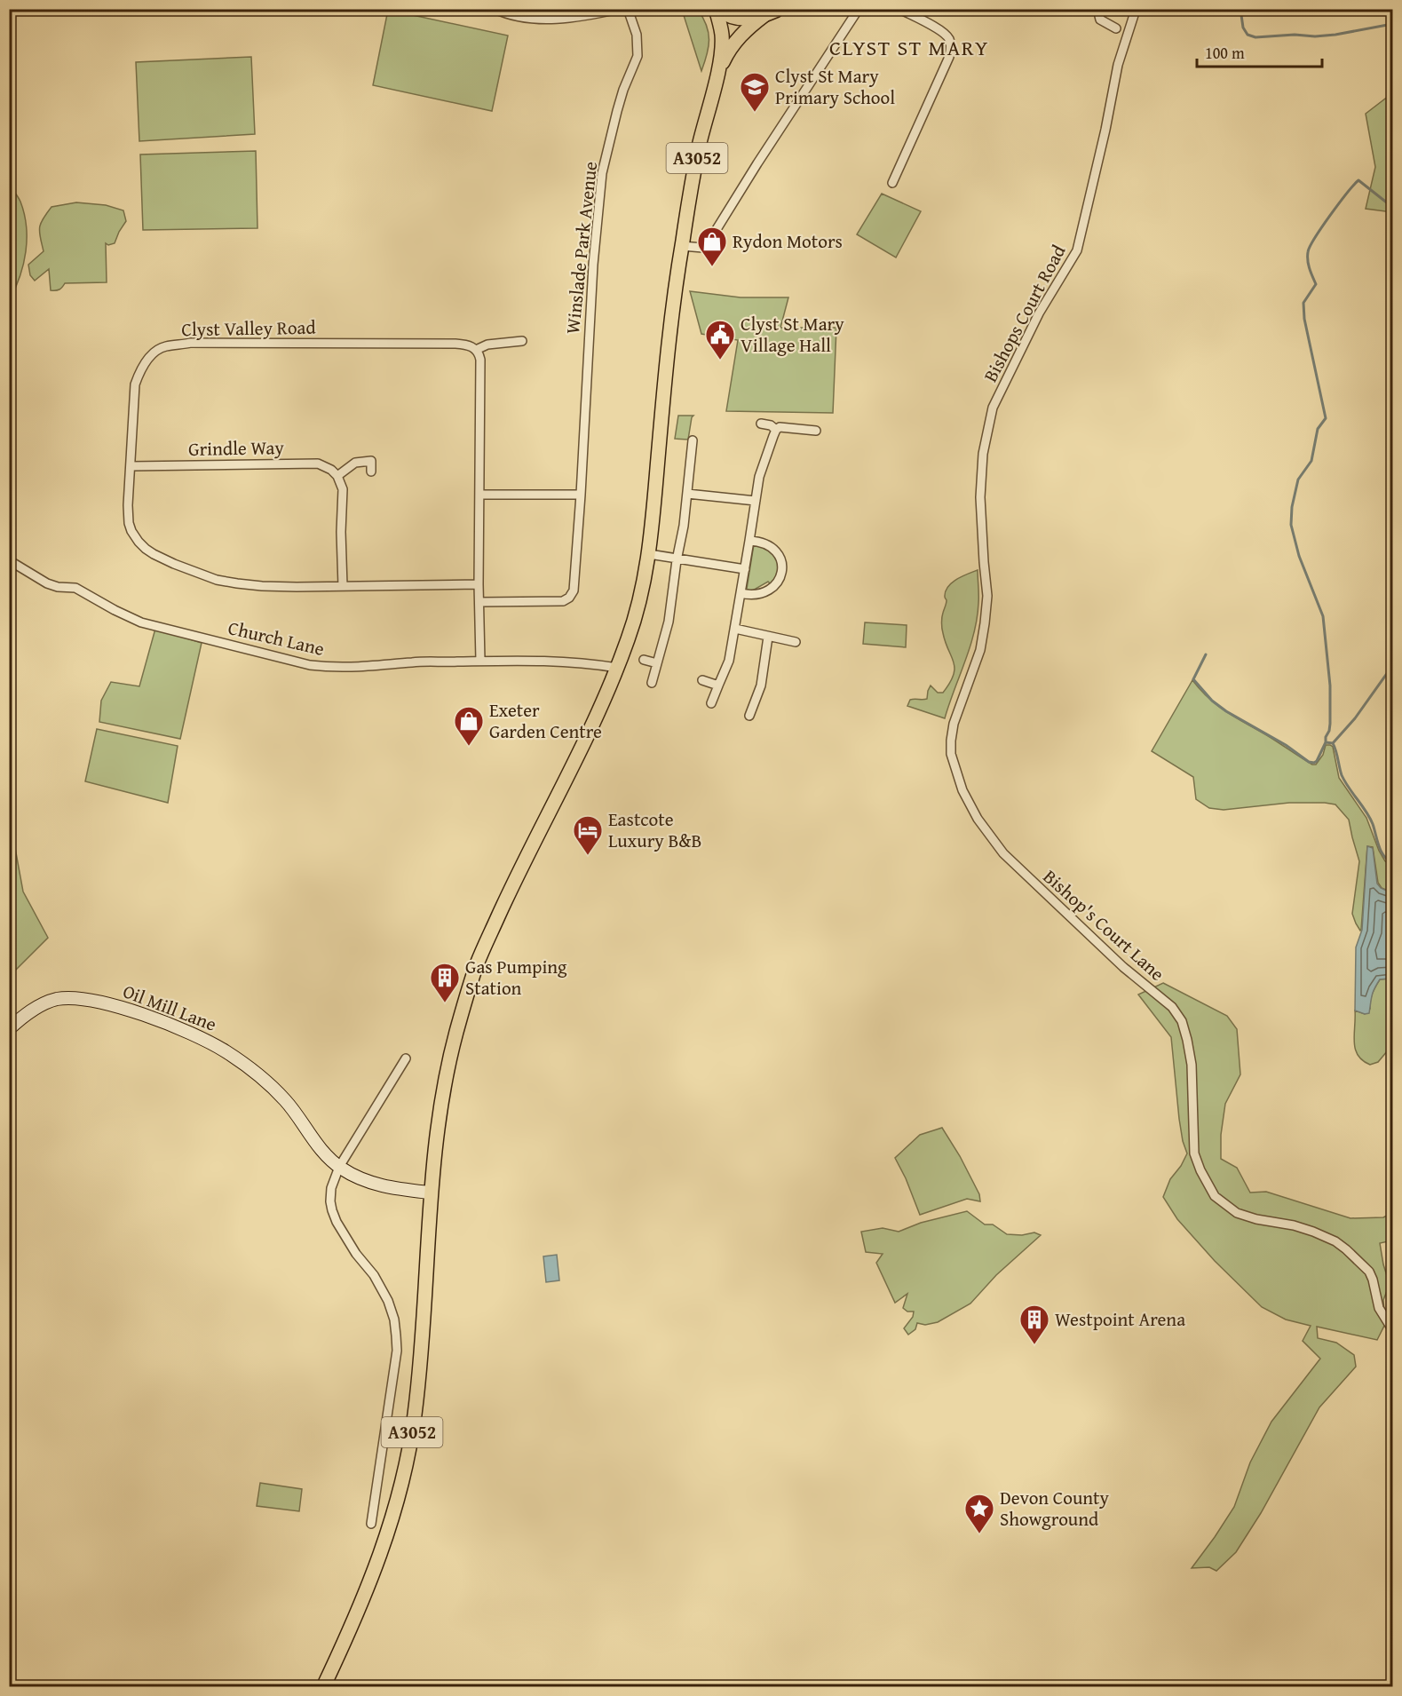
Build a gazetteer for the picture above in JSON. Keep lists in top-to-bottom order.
{
  "streets": {
    "main road": ["A3052"],
    "street": [
      "Winslade Park Avenue",
      "Bishops Court Road",
      "Clyst Valley Road",
      "Grindle Way",
      "Church Lane",
      "Bishop's Court Lane",
      "Oil Mill Lane"
    ]
  },
  "crossings": [
    ["A3052", "Church Lane"],
    ["A3052", "Oil Mill Lane"],
    ["Bishops Court Road", "Bishop's Court Lane"],
    ["Clyst Valley Road", "Grindle Way"]
  ],
  "districts": ["CLYST ST MARY"],
  "places": {
    "school or university": ["Clyst St Mary Primary School"],
    "shop": ["Rydon Motors", "Exeter Garden Centre"],
    "public building": ["Clyst St Mary Village Hall"],
    "hotel": ["Eastcote Luxury B&B"],
    "building": ["Gas Pumping Station", "Westpoint Arena"],
    "place": ["Devon County Showground"]
  },
  "scale_bar": "100 m"
}
